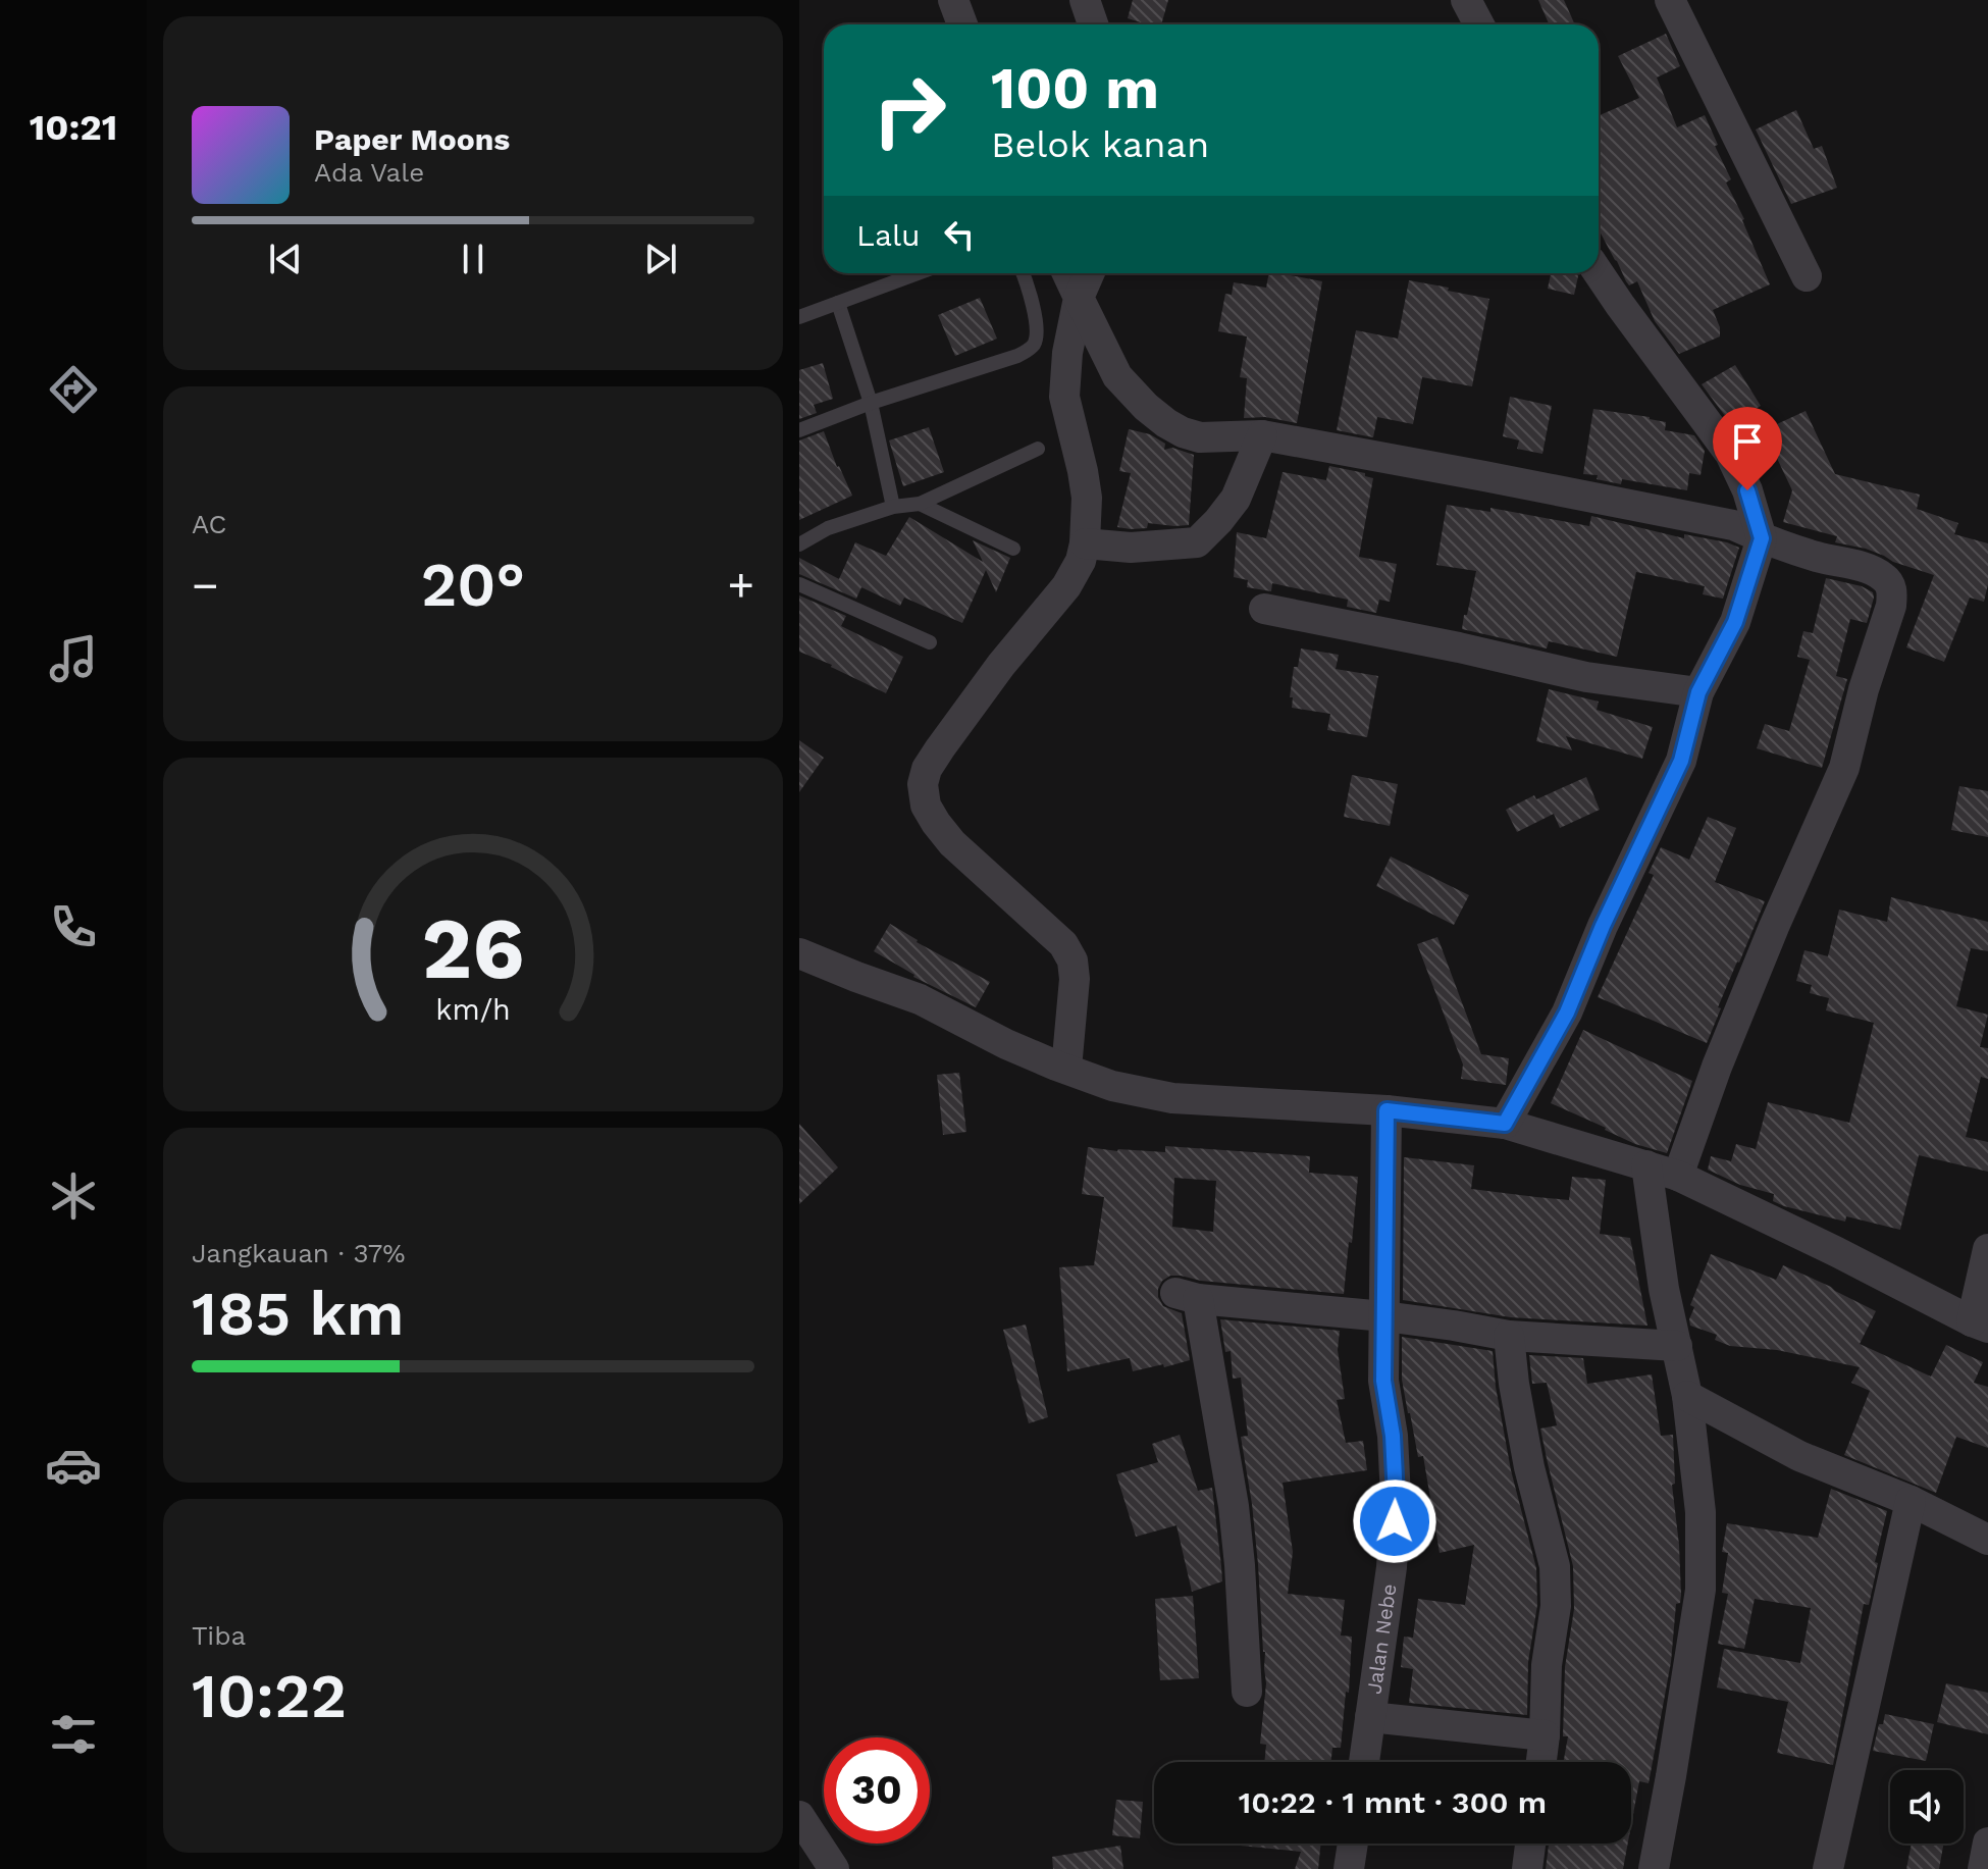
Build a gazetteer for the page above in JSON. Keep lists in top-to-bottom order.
{
  "streets": {
    "street": ["Jalan Nebe"]
  },
  "page": {
    "tabs": "10:21",
    "turn": ["100 m", "Belok kanan"],
    "song": ["Paper Moons", "Ada Vale"],
    "then": "Lalu",
    "tile": [
      "AC",
      ["Jangkauan · 37%", "185 km"],
      ["Tiba", "10:22"]
    ],
    "heat": ["−", "20°", "+"],
    "limit": "30",
    "trip": "10:22 · 1 mnt · 300 m",
    "gauge": ["26", "km/h"]
  }
}
